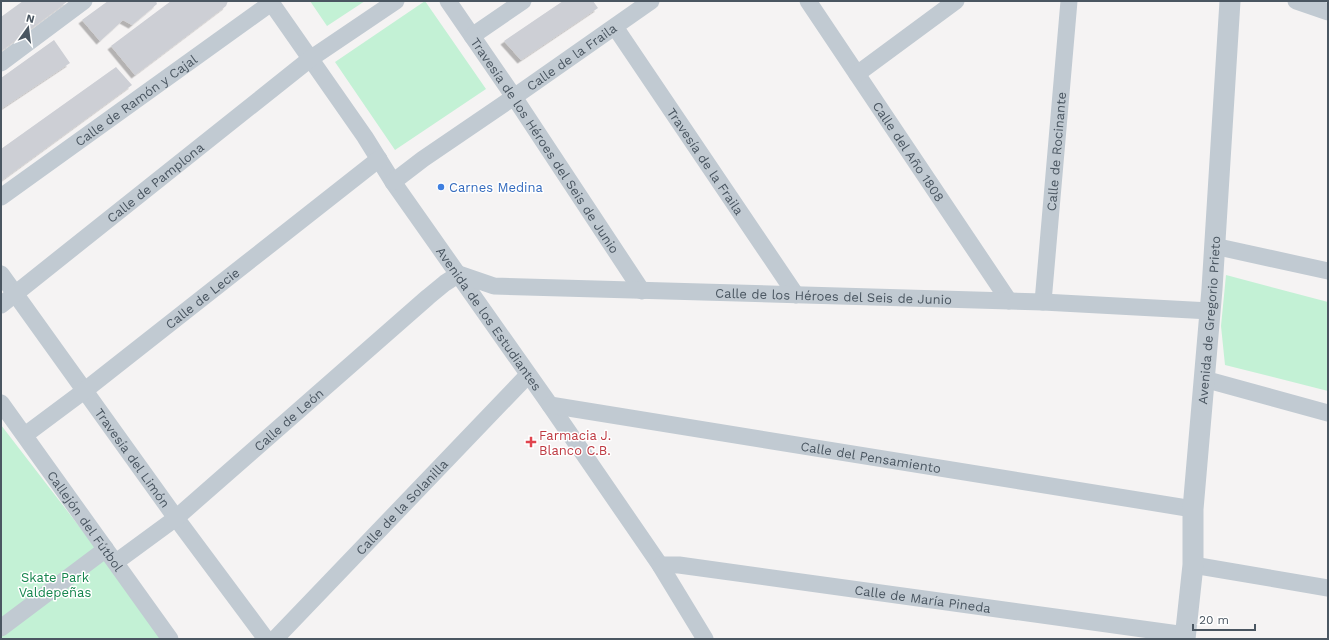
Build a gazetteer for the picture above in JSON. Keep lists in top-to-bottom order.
{
  "streets": {
    "street": [
      "Calle de la Fraila",
      "Calle de Ramón y Cajal",
      "Travesía de los Héroes del Seis de Junio",
      "Calle del Año 1808",
      "Calle de Rocinante",
      "Travesía de la Fraila",
      "Calle de Pamplona",
      "Calle de los Héroes del Seis de Junio",
      "Calle de Lecie",
      "Avenida de los Estudiantes",
      "Avenida de Gregorio Prieto",
      "Calle de León",
      "Calle del Pensamiento",
      "Travesía del Limón",
      "Calle de la Solanilla",
      "Callejón del Fútbol",
      "Calle de María Pineda"
    ]
  },
  "crossings": [
    ["Calle de la Fraila", "Travesía de los Héroes del Seis de Junio"],
    ["Calle de la Fraila", "Travesía de la Fraila"],
    ["Calle de la Fraila", "Avenida de los Estudiantes"],
    ["Calle de Ramón y Cajal", "Avenida de los Estudiantes"],
    ["Travesía de los Héroes del Seis de Junio", "Calle de los Héroes del Seis de Junio"],
    ["Calle del Año 1808", "Calle de los Héroes del Seis de Junio"],
    ["Calle de Rocinante", "Calle de los Héroes del Seis de Junio"],
    ["Travesía de la Fraila", "Calle de los Héroes del Seis de Junio"],
    ["Calle de Pamplona", "Avenida de los Estudiantes"],
    ["Calle de Pamplona", "Travesía del Limón"],
    ["Calle de los Héroes del Seis de Junio", "Avenida de los Estudiantes"],
    ["Calle de los Héroes del Seis de Junio", "Avenida de Gregorio Prieto"],
    ["Calle de los Héroes del Seis de Junio", "Calle de León"],
    ["Calle de Lecie", "Avenida de los Estudiantes"],
    ["Calle de Lecie", "Travesía del Limón"],
    ["Calle de Lecie", "Callejón del Fútbol"],
    ["Avenida de los Estudiantes", "Calle de León"],
    ["Avenida de los Estudiantes", "Calle del Pensamiento"],
    ["Avenida de los Estudiantes", "Calle de la Solanilla"],
    ["Avenida de los Estudiantes", "Calle de María Pineda"],
    ["Avenida de Gregorio Prieto", "Calle del Pensamiento"],
    ["Avenida de Gregorio Prieto", "Calle de María Pineda"],
    ["Calle de León", "Travesía del Limón"],
    ["Calle de León", "Callejón del Fútbol"]
  ],
  "parks": ["Skate Park Valdepeñas"],
  "places": {
    "other": ["Carnes Medina"],
    "health": ["Farmacia J. Blanco C.B."]
  },
  "scale_bar": "20 m",
  "north": "top"
}
